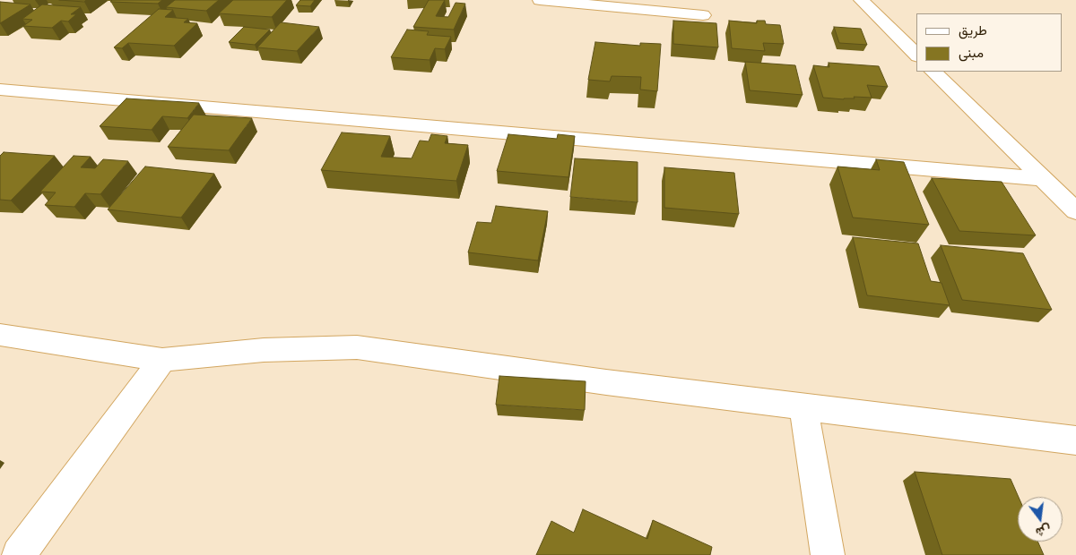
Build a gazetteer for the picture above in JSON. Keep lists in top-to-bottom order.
{
  "legend": ["طريق", "مبنى"],
  "north": "bottom"
}
